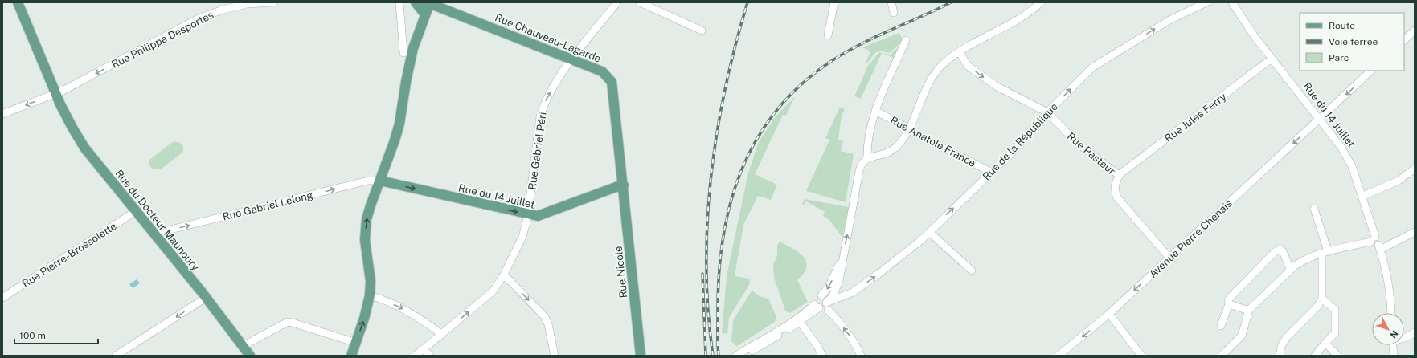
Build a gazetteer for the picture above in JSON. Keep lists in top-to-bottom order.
{
  "streets": {
    "main road": [
      "Rue Chauveau-Lagarde",
      "Rue du 14 Juillet",
      "Rue du Docteur Maunoury",
      "Rue Nicole"
    ],
    "street": [
      "Rue Philippe Desportes",
      "Rue Jules Ferry",
      "Rue Anatole France",
      "Rue de la République",
      "Rue Gabriel Péri",
      "Rue Pasteur",
      "Rue Gabriel Lelong",
      "Avenue Pierre Chenais",
      "Rue Pierre-Brossolette"
    ]
  },
  "crossings": [
    ["Rue Chauveau-Lagarde", "Rue du 14 Juillet"],
    ["Rue Chauveau-Lagarde", "Rue Gabriel Péri"],
    ["Rue Chauveau-Lagarde", "Rue Nicole"],
    ["Rue Philippe Desportes", "Rue du Docteur Maunoury"],
    ["Rue du 14 Juillet", "Rue Jules Ferry"],
    ["Rue du 14 Juillet", "Rue Gabriel Péri"],
    ["Rue du 14 Juillet", "Rue Gabriel Lelong"],
    ["Rue du 14 Juillet", "Avenue Pierre Chenais"],
    ["Rue du 14 Juillet", "Rue Nicole"],
    ["Rue Jules Ferry", "Rue Pasteur"],
    ["Rue Anatole France", "Rue de la République"],
    ["Rue de la République", "Rue Pasteur"],
    ["Rue Pasteur", "Avenue Pierre Chenais"],
    ["Rue Gabriel Lelong", "Rue du Docteur Maunoury"],
    ["Rue du Docteur Maunoury", "Rue Pierre-Brossolette"]
  ],
  "one_way": [
    "Rue Philippe Desportes",
    "Rue de la République",
    "Rue Gabriel Péri",
    "Rue Gabriel Lelong",
    "Avenue Pierre Chenais"
  ],
  "legend": ["Route", "Voie ferrée", "Parc"],
  "scale_bar": "100 m",
  "north": "bottom right"
}
